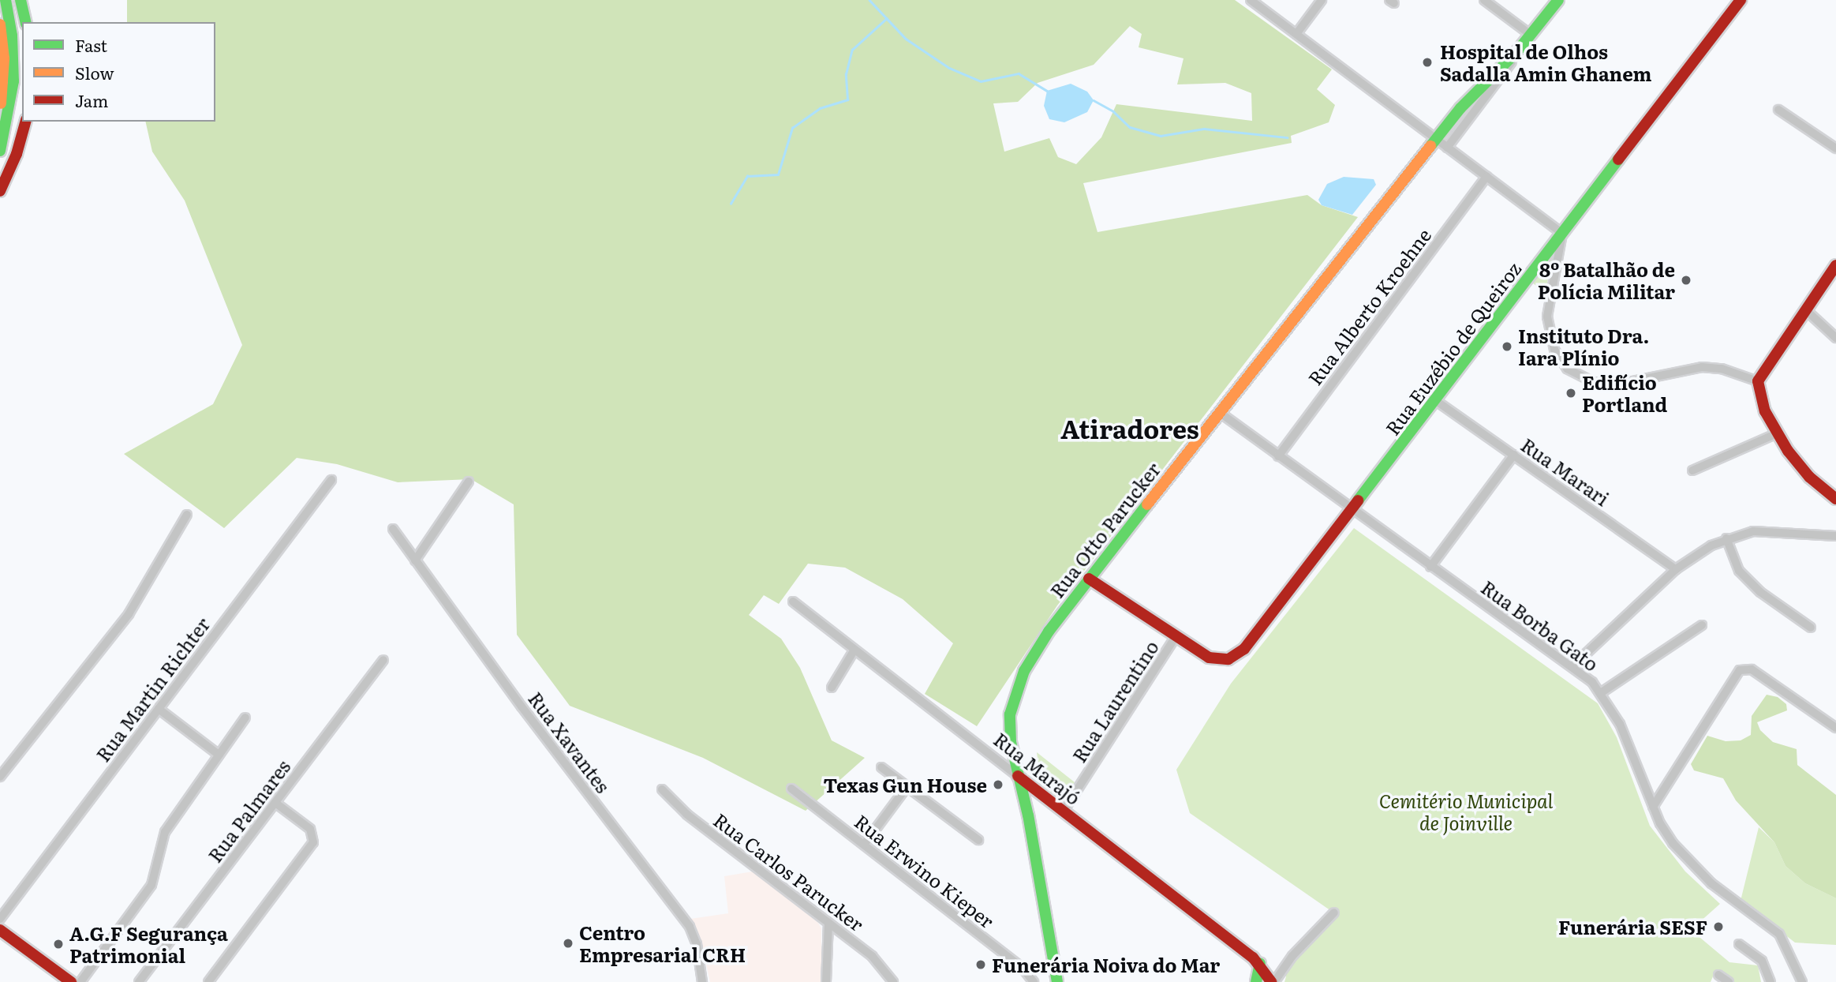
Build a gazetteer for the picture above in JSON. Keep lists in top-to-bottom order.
{
  "streets": {
    "main road": ["Rua Euzébio de Queiroz", "Rua Otto Parucker", "Rua Marajó"],
    "street": [
      "Rua Alberto Kroehne",
      "Rua Marari",
      "Rua Borba Gato",
      "Rua Martin Richter",
      "Rua Laurentino",
      "Rua Xavantes",
      "Rua Palmares",
      "Rua Erwino Kieper",
      "Rua Carlos Parucker"
    ]
  },
  "crossings": [
    ["Rua Alberto Kroehne", "Rua Borba Gato"],
    ["Rua Euzébio de Queiroz", "Rua Marari"],
    ["Rua Euzébio de Queiroz", "Rua Borba Gato"],
    ["Rua Euzébio de Queiroz", "Rua Laurentino"],
    ["Rua Otto Parucker", "Rua Borba Gato"],
    ["Rua Otto Parucker", "Rua Marajó"],
    ["Rua Laurentino", "Rua Marajó"]
  ],
  "districts": ["Atiradores"],
  "parks": ["Cemitério Municipal de Joinville"],
  "places": [
    "Hospital de Olhos Sadalla Amin Ghanem",
    "8º Batalhão de Polícia Militar",
    "Instituto Dra. Iara Plínio",
    "Edifício Portland",
    "Texas Gun House",
    "Funerária SESF",
    "Centro Empresarial CRH",
    "A.G.F Segurança Patrimonial",
    "Funerária Noiva do Mar"
  ],
  "legend": ["Fast", "Slow", "Jam"]
}
